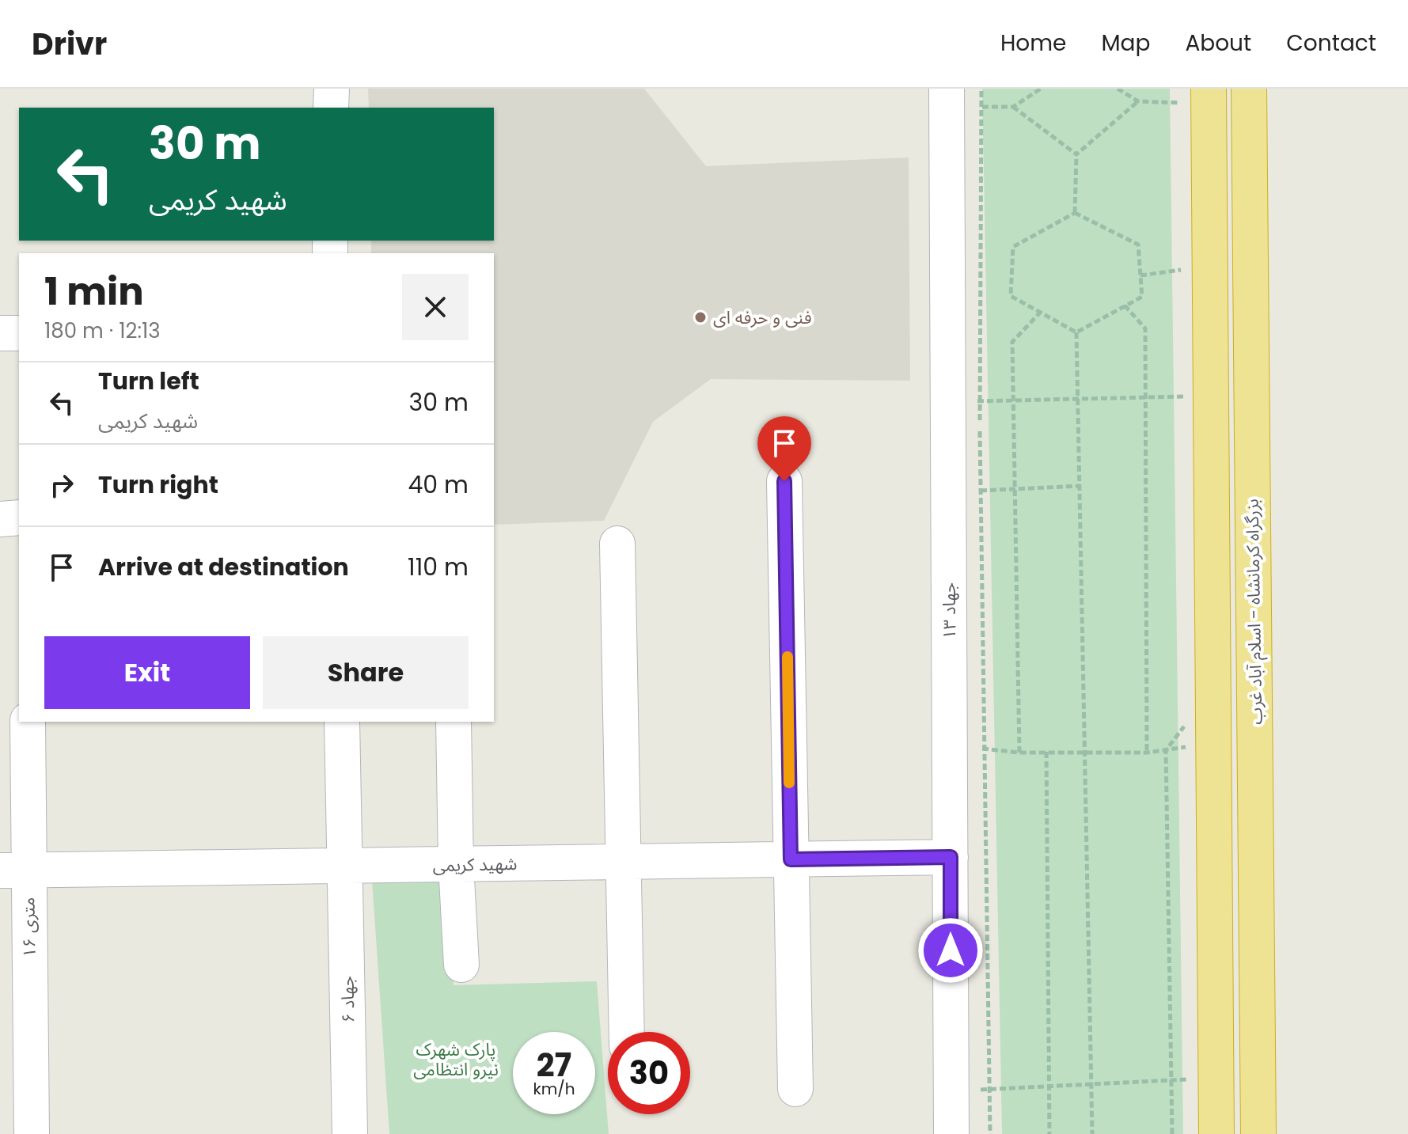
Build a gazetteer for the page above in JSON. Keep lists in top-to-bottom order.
{
  "streets": {
    "highway": ["بزرگراه کرمانشاه - اسلام آباد غرب"],
    "street": [
      "جهاد ۱۳",
      "شهید کریمی",
      "۱۶ متری",
      "جهاد ۶"
    ]
  },
  "crossings": [
    ["جهاد ۱۳", "شهید کریمی"],
    ["شهید کریمی", "۱۶ متری"],
    ["شهید کریمی", "جهاد ۶"]
  ],
  "parks": ["پارک شهرک نیرو انتظامی"],
  "places": ["فنی و حرفه ای"],
  "page": {
    "header": "Drivr",
    "nav": [
      "Home",
      "Map",
      "About",
      "Contact"
    ],
    "turn": ["30 m", "شهید کریمی"],
    "heading": ["1 min", "180 m · 12:13"],
    "list": [
      {
        "name": "Turn left",
        "note": "شهید کریمی",
        "value": "30 m"
      },
      {
        "name": "Turn right",
        "value": "40 m"
      },
      {
        "name": "Arrive at destination",
        "value": "110 m"
      }
    ],
    "buttons": ["Exit", "Share"],
    "speed": "27 km/h",
    "limit": "30"
  }
}
